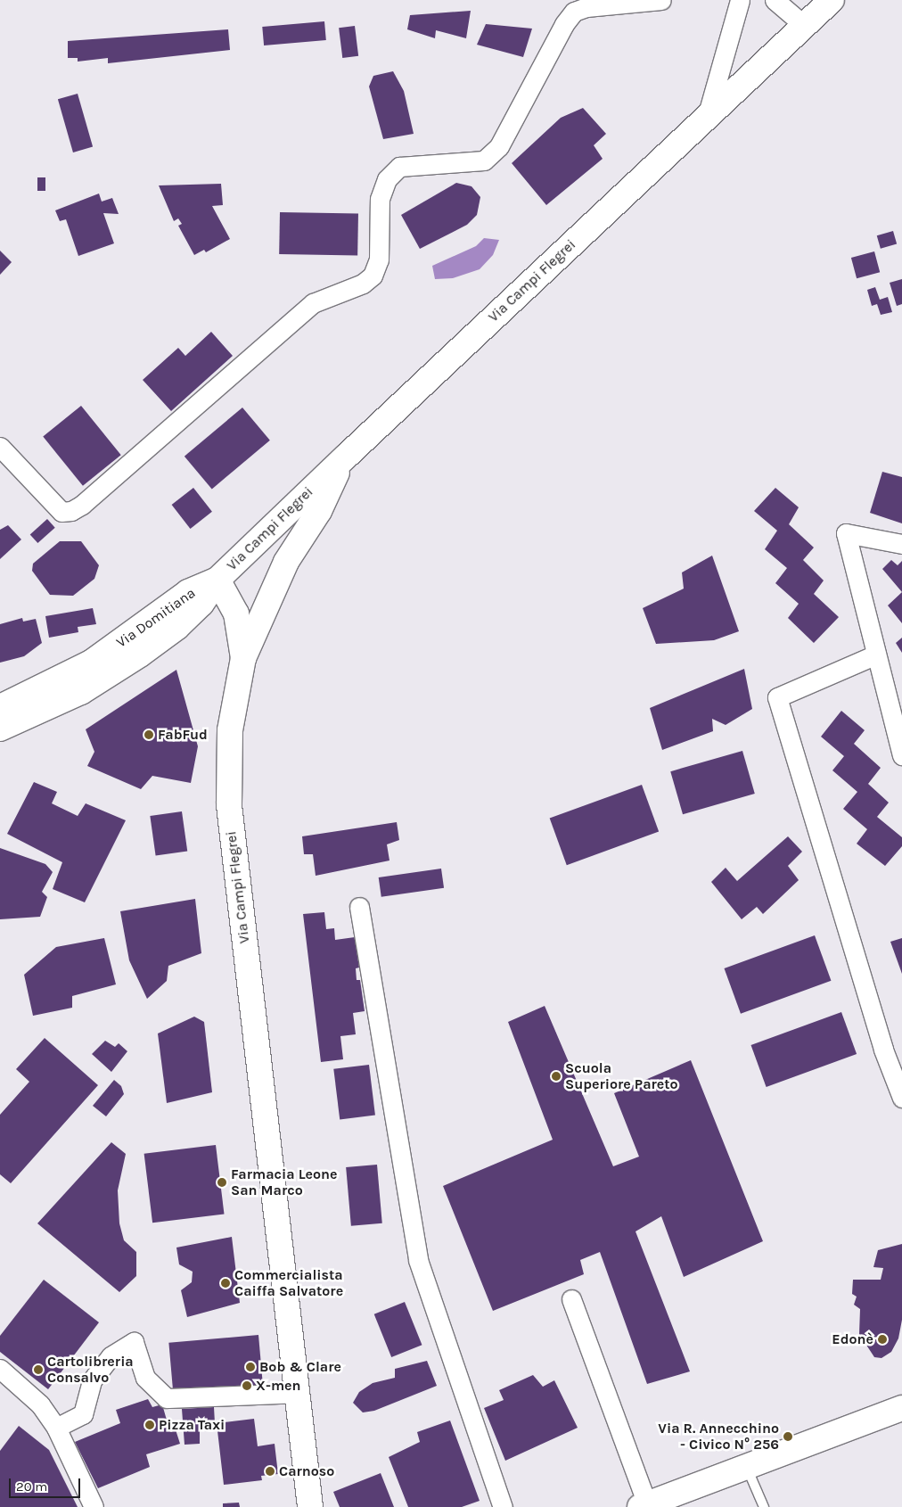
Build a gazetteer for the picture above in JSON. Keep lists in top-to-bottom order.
{
  "streets": {
    "street": ["Via Campi Flegrei", "Via Domitiana"]
  },
  "crossings": [
    ["Via Campi Flegrei", "Via Domitiana"]
  ],
  "places": [
    "FabFud",
    "Scuola Superiore Pareto",
    "Farmacia Leone San Marco",
    "Commercialista Caiffa Salvatore",
    "Edonè",
    "Bob & Clare",
    "Cartolibreria Consalvo",
    "X-men",
    "Pizza Taxi",
    "Via R. Annecchino - Civico N° 256",
    "Carnoso"
  ],
  "scale_bar": "20 m"
}
